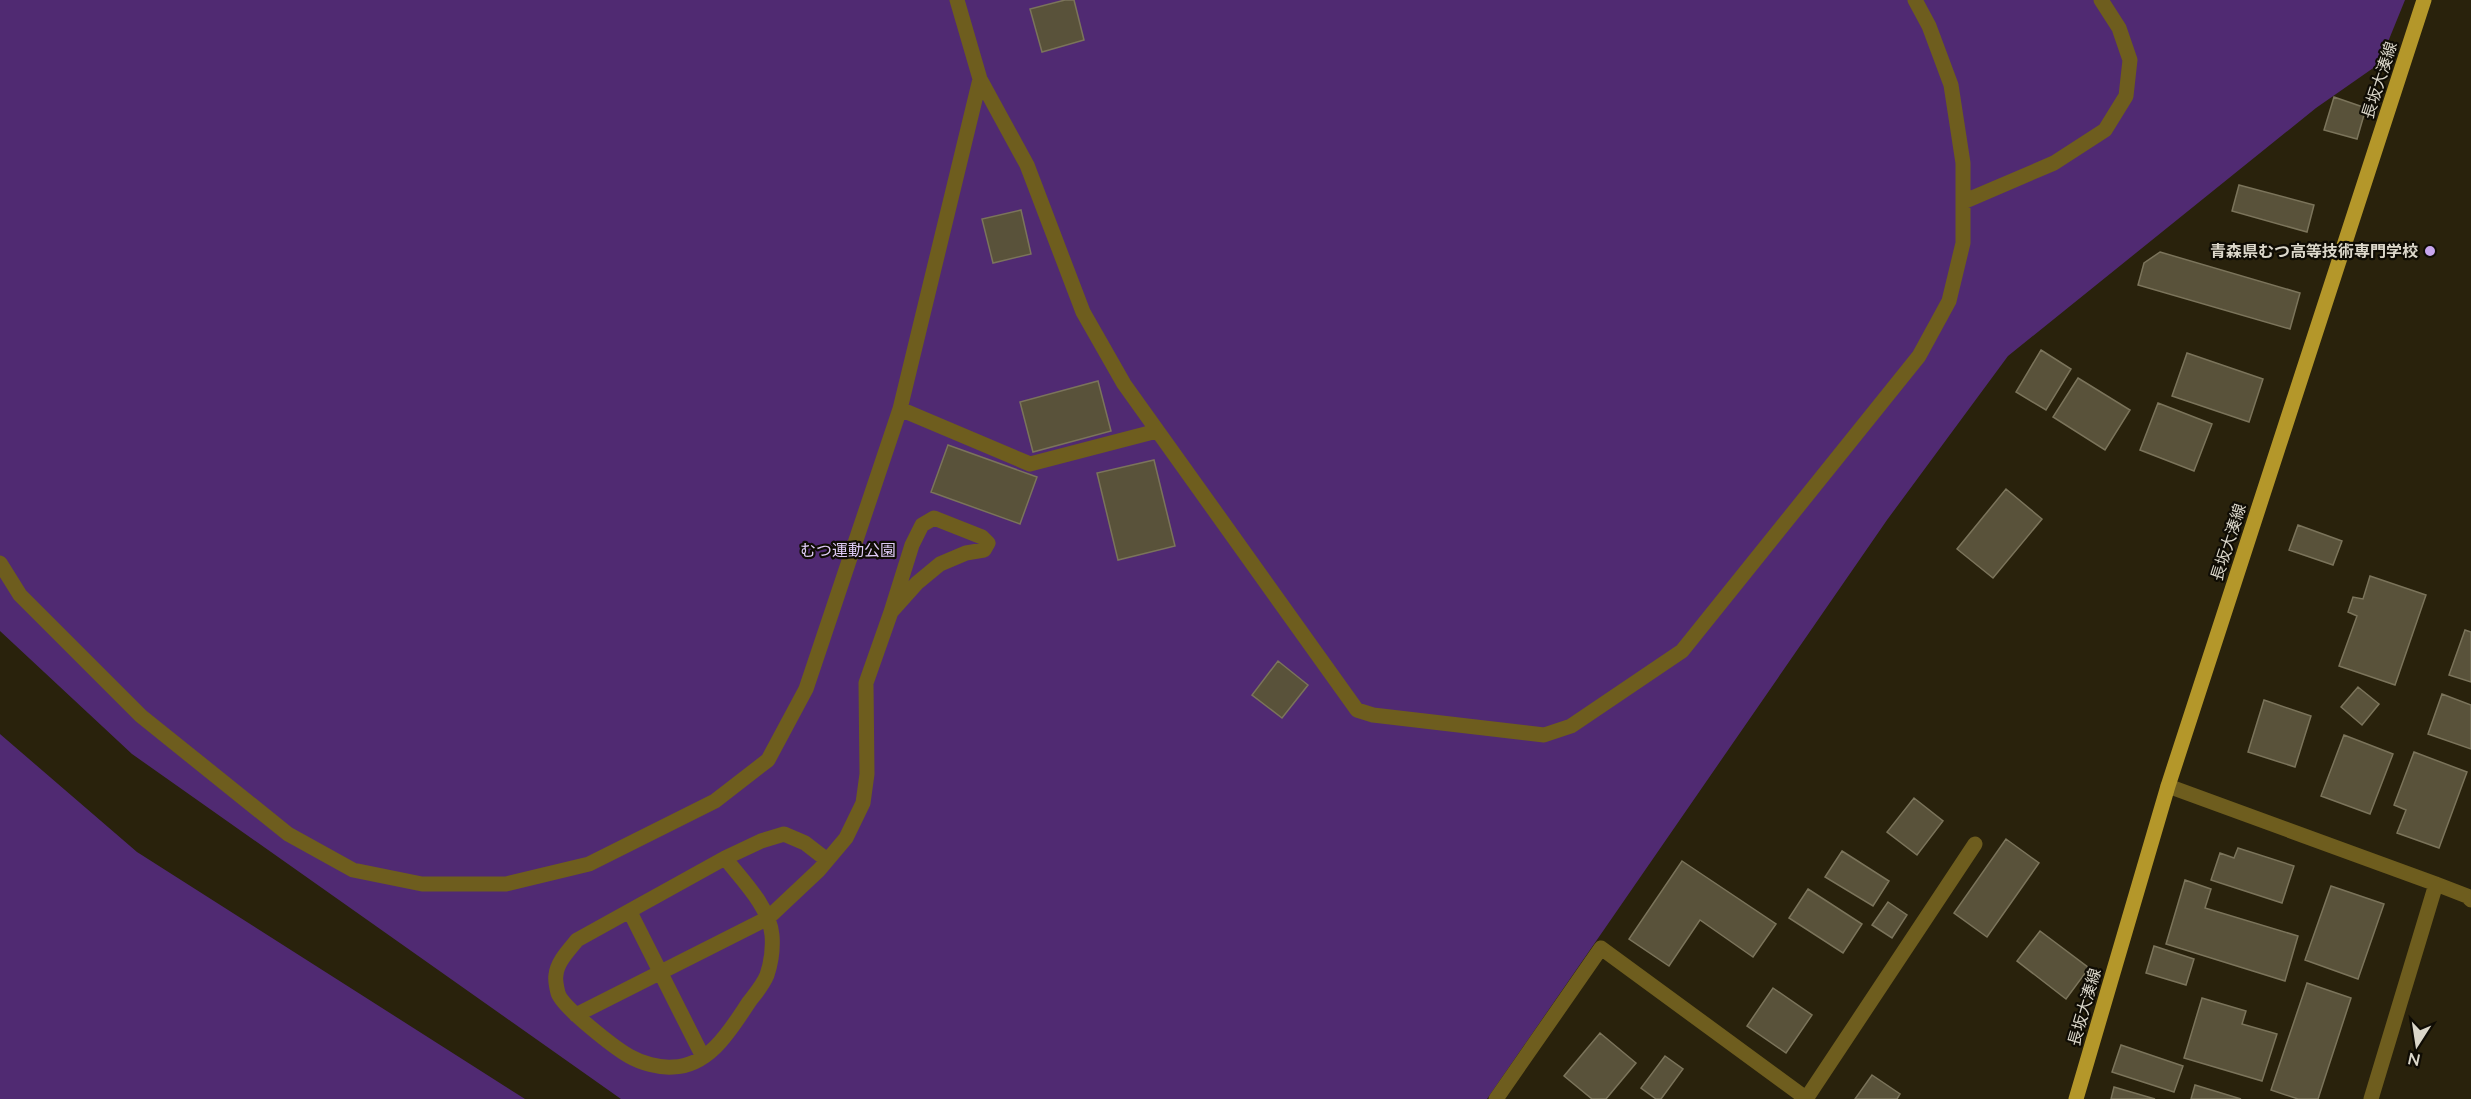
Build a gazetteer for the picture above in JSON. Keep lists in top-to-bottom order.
{
  "streets": {
    "main road": ["長坂大湊線"]
  },
  "parks": ["むつ運動公園"],
  "places": ["青森県むつ高等技術専門学校"],
  "north": "bottom"
}
